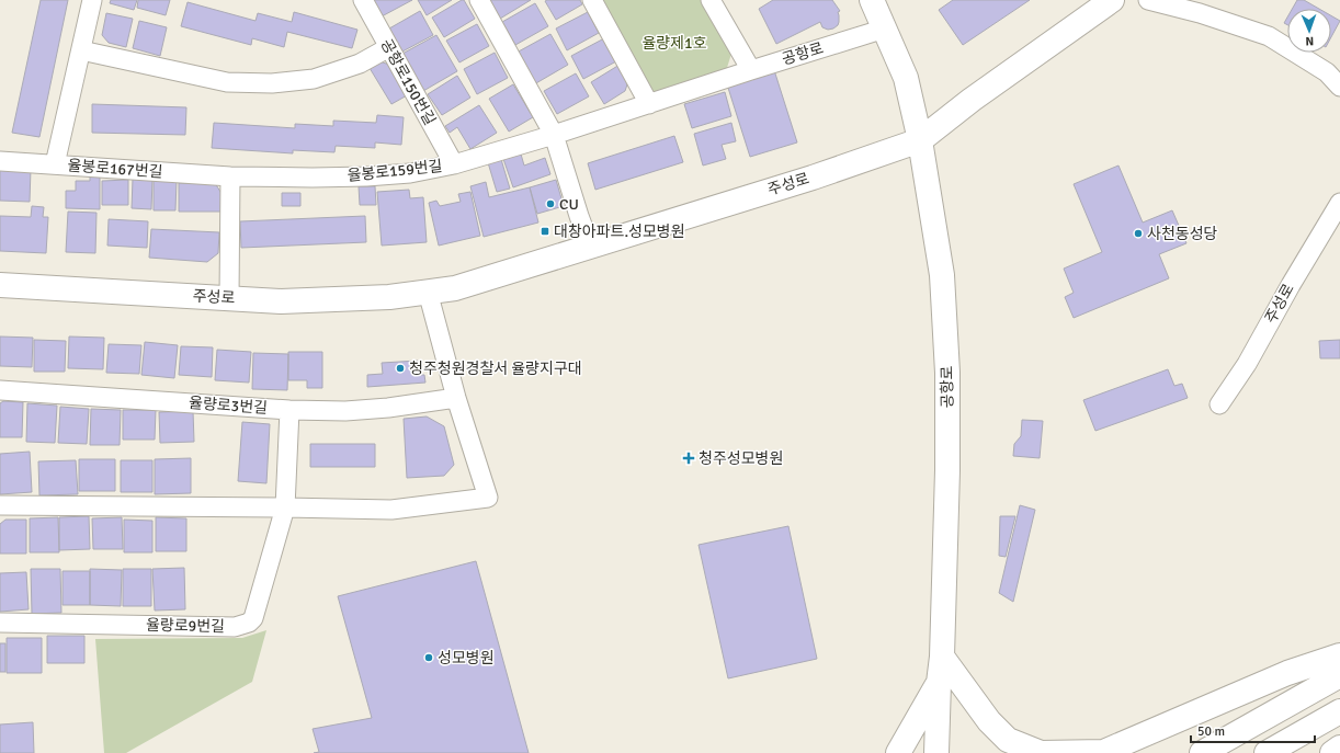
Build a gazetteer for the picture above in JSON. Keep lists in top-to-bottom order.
{
  "streets": {
    "street": [
      "공항로",
      "공항로150번길",
      "율봉로167번길",
      "율봉로159번길",
      "주성로",
      "율량로3번길",
      "율량로9번길"
    ]
  },
  "crossings": [
    ["공항로", "율봉로159번길"],
    ["공항로", "주성로"],
    ["공항로150번길", "율봉로159번길"],
    ["율봉로167번길", "율봉로159번길"]
  ],
  "parks": ["율량제1호"],
  "places": {
    "other": [
      "CU",
      "사천동성당",
      "청주청원경찰서 율량지구대",
      "성모병원"
    ],
    "transit": ["대창아파트.성모병원"],
    "health": ["청주성모병원"]
  },
  "scale_bar": "50 m",
  "north": "bottom"
}
